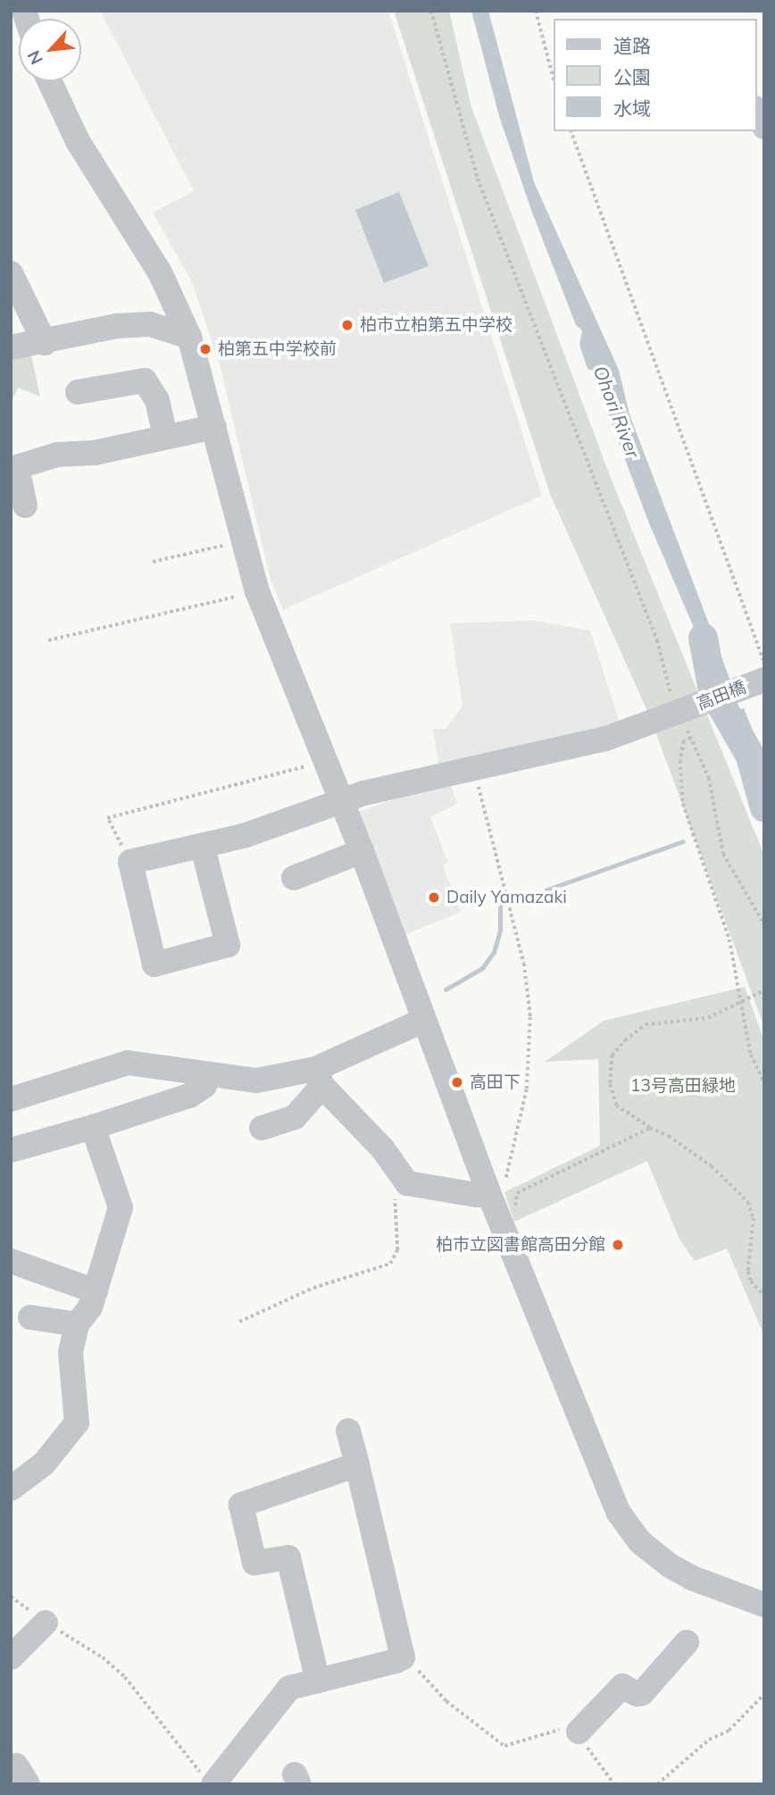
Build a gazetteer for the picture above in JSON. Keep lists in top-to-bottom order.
{
  "streets": {
    "street": ["高田橋"]
  },
  "water": ["Ohori River"],
  "parks": ["13号高田緑地"],
  "places": [
    "柏市立柏第五中学校",
    "柏第五中学校前",
    "Daily Yamazaki",
    "高田下",
    "柏市立図書館高田分館"
  ],
  "legend": ["道路", "公園", "水域"],
  "north": "bottom left"
}
